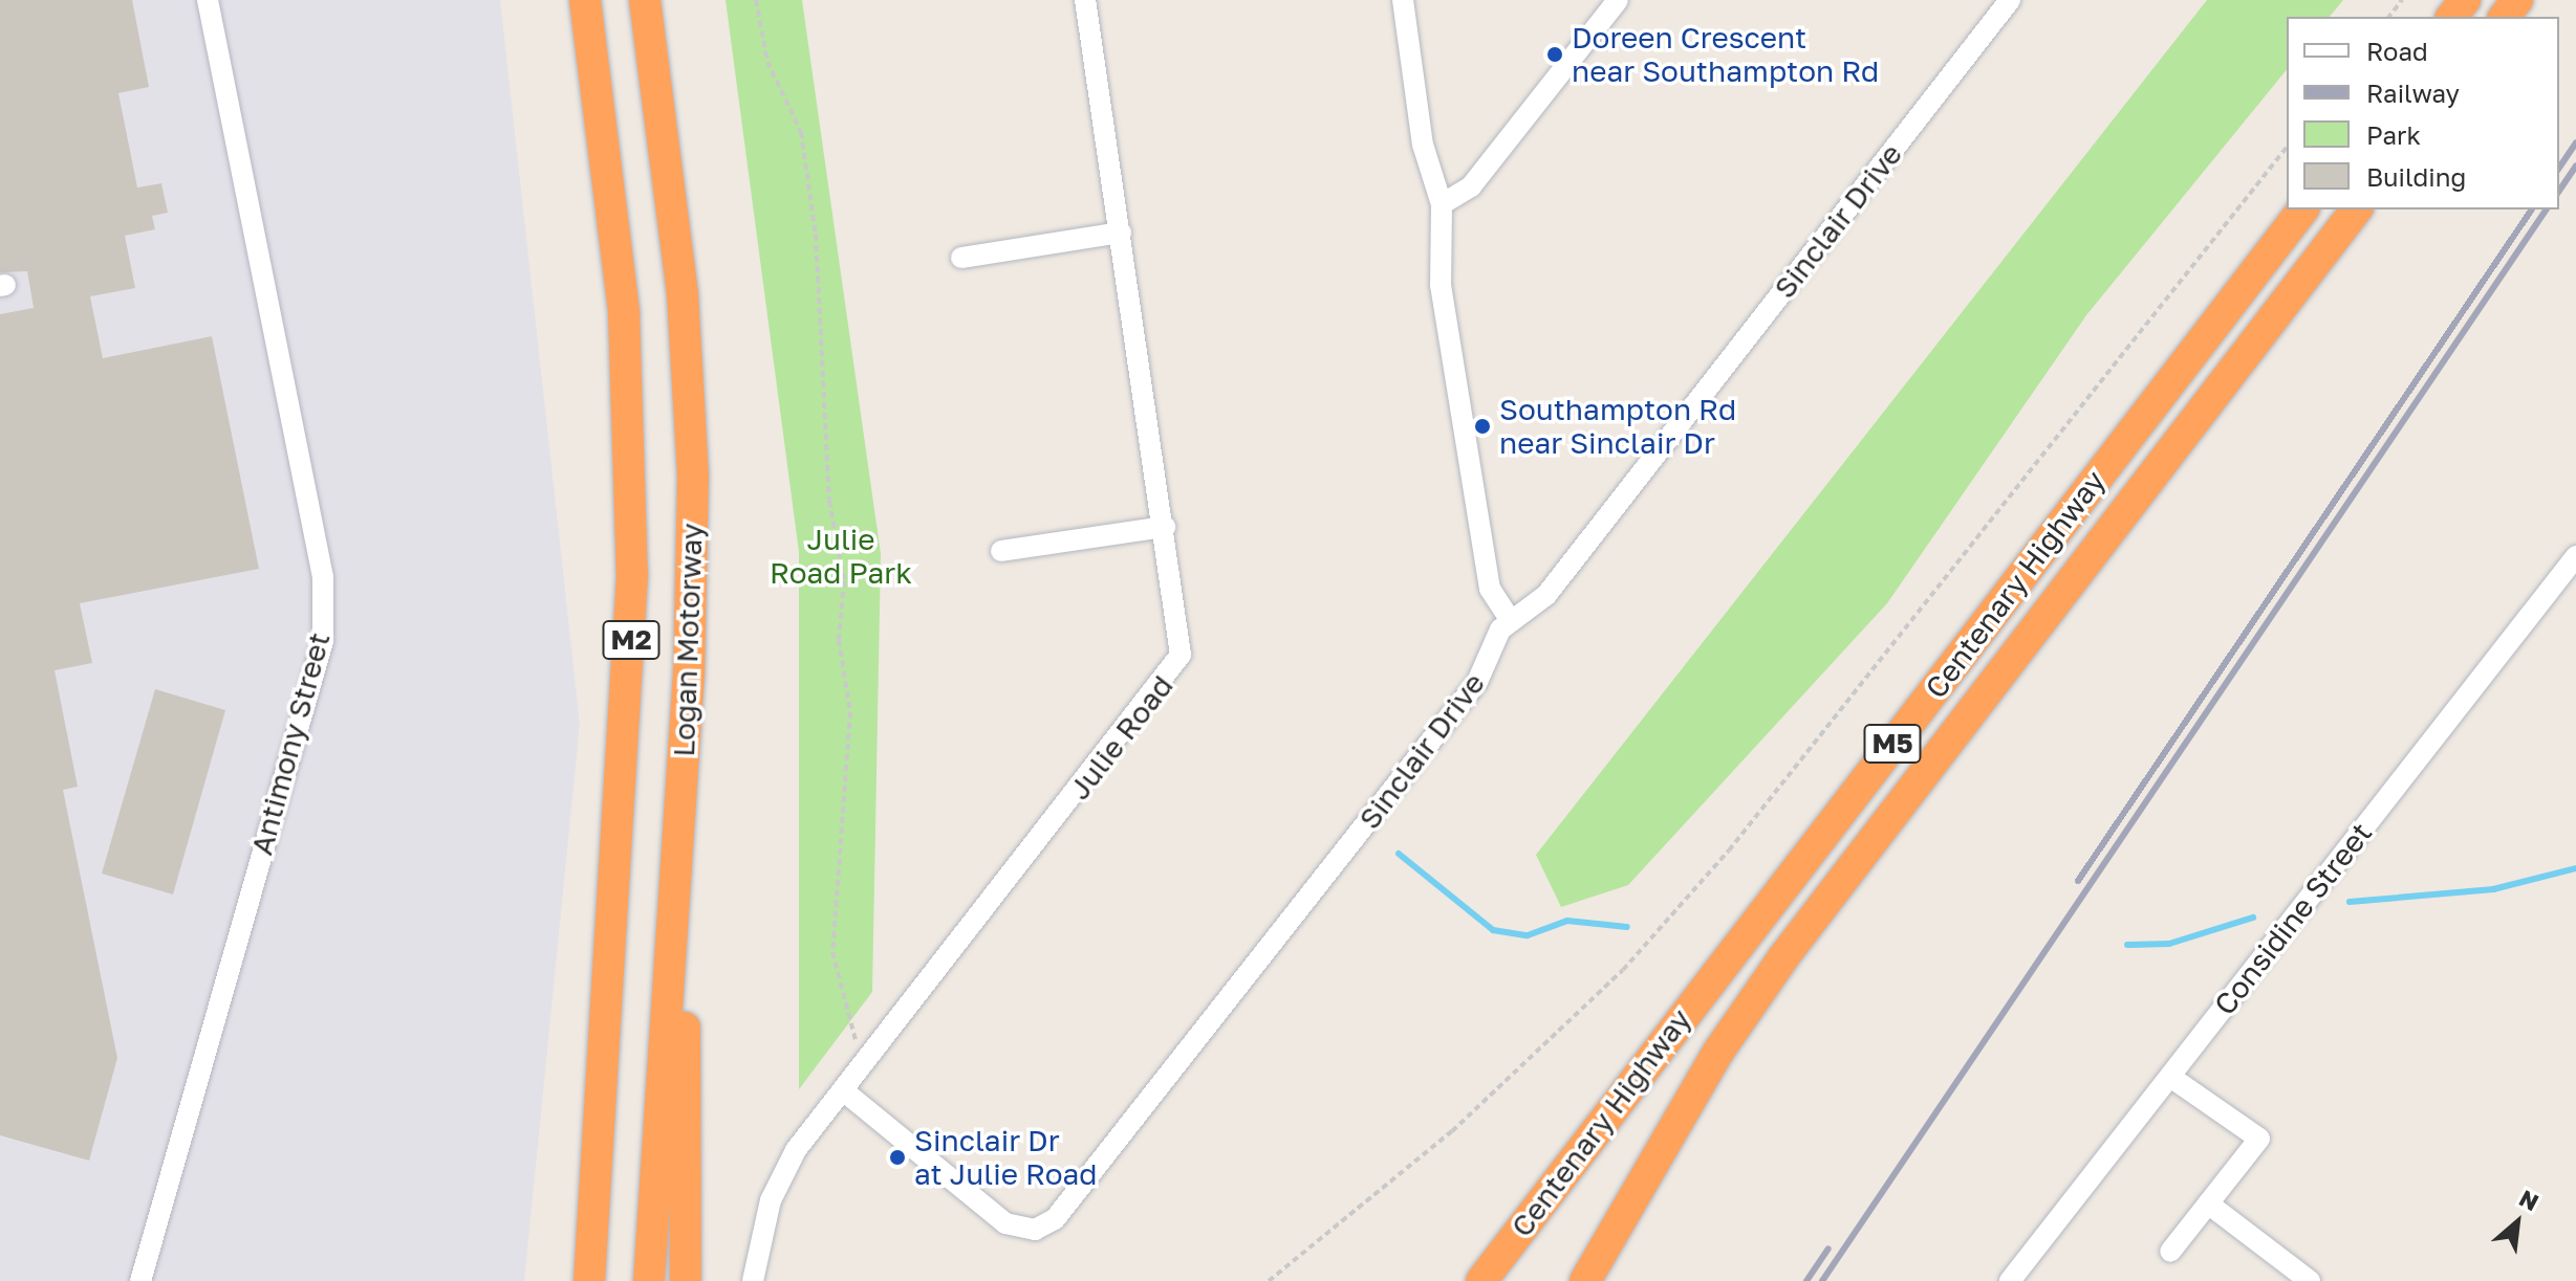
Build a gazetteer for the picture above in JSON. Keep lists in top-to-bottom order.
{
  "streets": {
    "highway": [
      "Centenary Highway",
      "M2",
      "Logan Motorway",
      "M5"
    ],
    "street": [
      "Sinclair Drive",
      "Julie Road",
      "Antimony Street",
      "Considine Street"
    ]
  },
  "crossings": [
    ["Sinclair Drive", "Julie Road"]
  ],
  "parks": ["Julie Road Park"],
  "places": ["Doreen Crescent near Southampton Rd", "Southampton Rd near Sinclair Dr", "Sinclair Dr at Julie Road"],
  "legend": [
    "Road",
    "Railway",
    "Park",
    "Building"
  ],
  "north": "top right"
}
